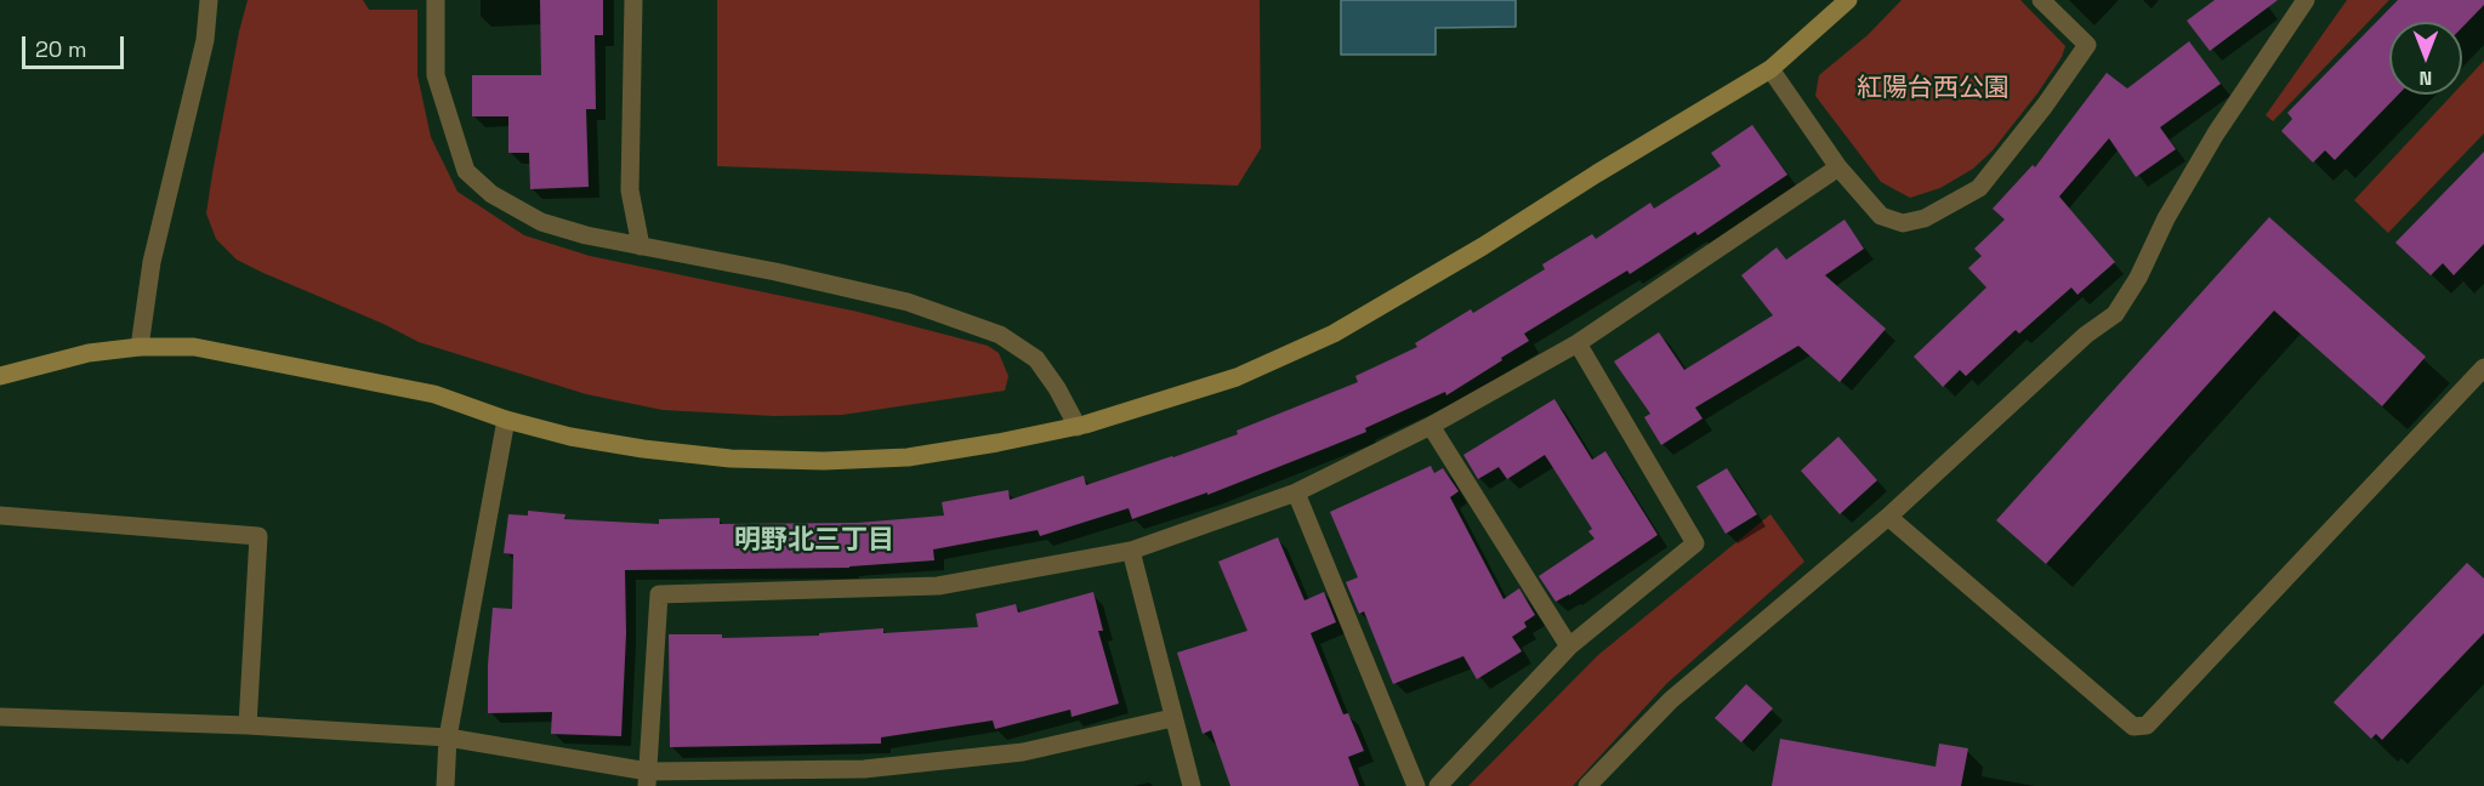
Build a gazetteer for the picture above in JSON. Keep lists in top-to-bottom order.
{
  "districts": ["明野北三丁目"],
  "parks": ["紅陽台西公園"],
  "scale_bar": "20 m",
  "north": "bottom"
}
